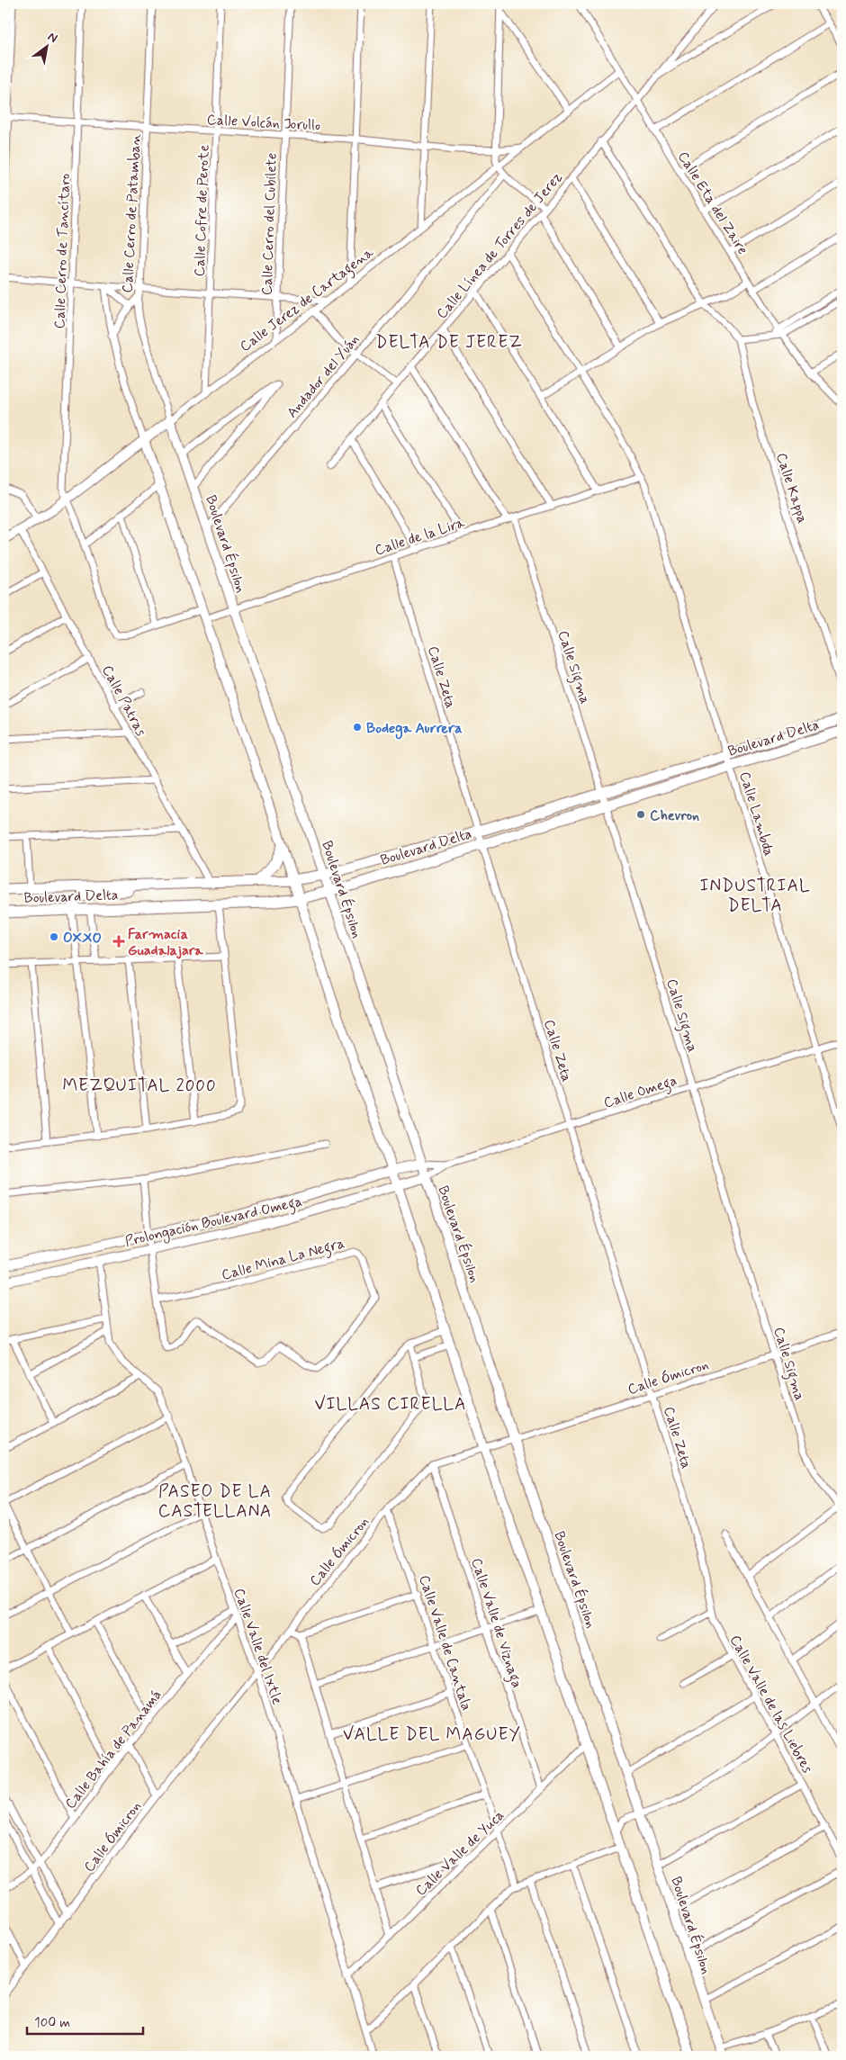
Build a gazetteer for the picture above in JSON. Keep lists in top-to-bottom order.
{
  "streets": {
    "main road": ["Boulevard Delta"],
    "street": [
      "Calle Volcán Jorullo",
      "Calle Eta del Zaire",
      "Calle Cofre de Perote",
      "Calle Cerro de Patamban",
      "Calle Cerro del Cubilete",
      "Calle Línea de Torres de Jerez",
      "Calle Cerro de Tancítaro",
      "Calle Jerez de Cartagena",
      "Andador del Yuán",
      "Calle Kappa",
      "Calle de la Lira",
      "Boulevard Épsilon",
      "Calle Sigma",
      "Calle Zeta",
      "Calle Patras",
      "Calle Lambda",
      "Calle Omega",
      "Prolongación Boulevard Omega",
      "Calle Mina La Negra",
      "Calle Ómicron",
      "Calle Valle de Viznaga",
      "Calle Valle de Cantala",
      "Calle Valle del Ixtle",
      "Calle Valle de las Liebres",
      "Calle Bahía de Panamá",
      "Calle Valle de Yuca"
    ]
  },
  "crossings": [
    ["Calle Volcán Jorullo", "Calle Cofre de Perote"],
    ["Calle Volcán Jorullo", "Calle Cerro de Patamban"],
    ["Calle Volcán Jorullo", "Calle Cerro del Cubilete"],
    ["Calle Volcán Jorullo", "Calle Cerro de Tancítaro"],
    ["Calle Volcán Jorullo", "Calle Jerez de Cartagena"],
    ["Calle Eta del Zaire", "Calle Línea de Torres de Jerez"],
    ["Calle Eta del Zaire", "Calle Jerez de Cartagena"],
    ["Calle Cofre de Perote", "Calle Jerez de Cartagena"],
    ["Calle Cerro de Patamban", "Calle Jerez de Cartagena"],
    ["Calle Cerro de Patamban", "Boulevard Épsilon"],
    ["Calle Cerro del Cubilete", "Calle Jerez de Cartagena"],
    ["Calle Línea de Torres de Jerez", "Calle Kappa"],
    ["Calle Línea de Torres de Jerez", "Calle Sigma"],
    ["Calle Línea de Torres de Jerez", "Calle Lambda"],
    ["Calle Cerro de Tancítaro", "Calle Jerez de Cartagena"],
    ["Calle Cerro de Tancítaro", "Calle de la Lira"],
    ["Calle Jerez de Cartagena", "Boulevard Épsilon"],
    ["Calle Jerez de Cartagena", "Calle Patras"],
    ["Andador del Yuán", "Boulevard Épsilon"],
    ["Calle de la Lira", "Boulevard Épsilon"],
    ["Calle de la Lira", "Calle Sigma"],
    ["Calle de la Lira", "Calle Zeta"],
    ["Calle de la Lira", "Calle Lambda"],
    ["Boulevard Épsilon", "Boulevard Delta"],
    ["Boulevard Épsilon", "Calle Omega"],
    ["Boulevard Épsilon", "Prolongación Boulevard Omega"],
    ["Boulevard Épsilon", "Calle Ómicron"],
    ["Calle Sigma", "Boulevard Delta"],
    ["Calle Sigma", "Calle Omega"],
    ["Calle Sigma", "Calle Ómicron"],
    ["Calle Zeta", "Boulevard Delta"],
    ["Calle Zeta", "Calle Omega"],
    ["Calle Zeta", "Calle Ómicron"],
    ["Calle Zeta", "Calle Valle de las Liebres"],
    ["Calle Patras", "Boulevard Delta"],
    ["Boulevard Delta", "Calle Lambda"],
    ["Calle Lambda", "Calle Omega"],
    ["Calle Omega", "Prolongación Boulevard Omega"],
    ["Prolongación Boulevard Omega", "Calle Mina La Negra"],
    ["Prolongación Boulevard Omega", "Calle Valle del Ixtle"],
    ["Calle Ómicron", "Calle Valle de Viznaga"],
    ["Calle Ómicron", "Calle Valle de Cantala"],
    ["Calle Ómicron", "Calle Valle del Ixtle"],
    ["Calle Valle de Viznaga", "Calle Valle de Yuca"],
    ["Calle Valle de Cantala", "Calle Valle de Yuca"],
    ["Calle Valle del Ixtle", "Calle Bahía de Panamá"],
    ["Calle Valle del Ixtle", "Calle Valle de Yuca"]
  ],
  "districts": [
    "DELTA DE JEREZ",
    "INDUSTRIAL DELTA",
    "MEZQUITAL 2000",
    "VILLAS CIRELLA",
    "PASEO DE LA CASTELLANA",
    "VALLE DEL MAGUEY"
  ],
  "places": {
    "other": ["Bodega Aurrera", "Chevron", "OXXO"],
    "health": ["Farmacia Guadalajara"]
  },
  "scale_bar": "100 m",
  "north": "top right"
}
